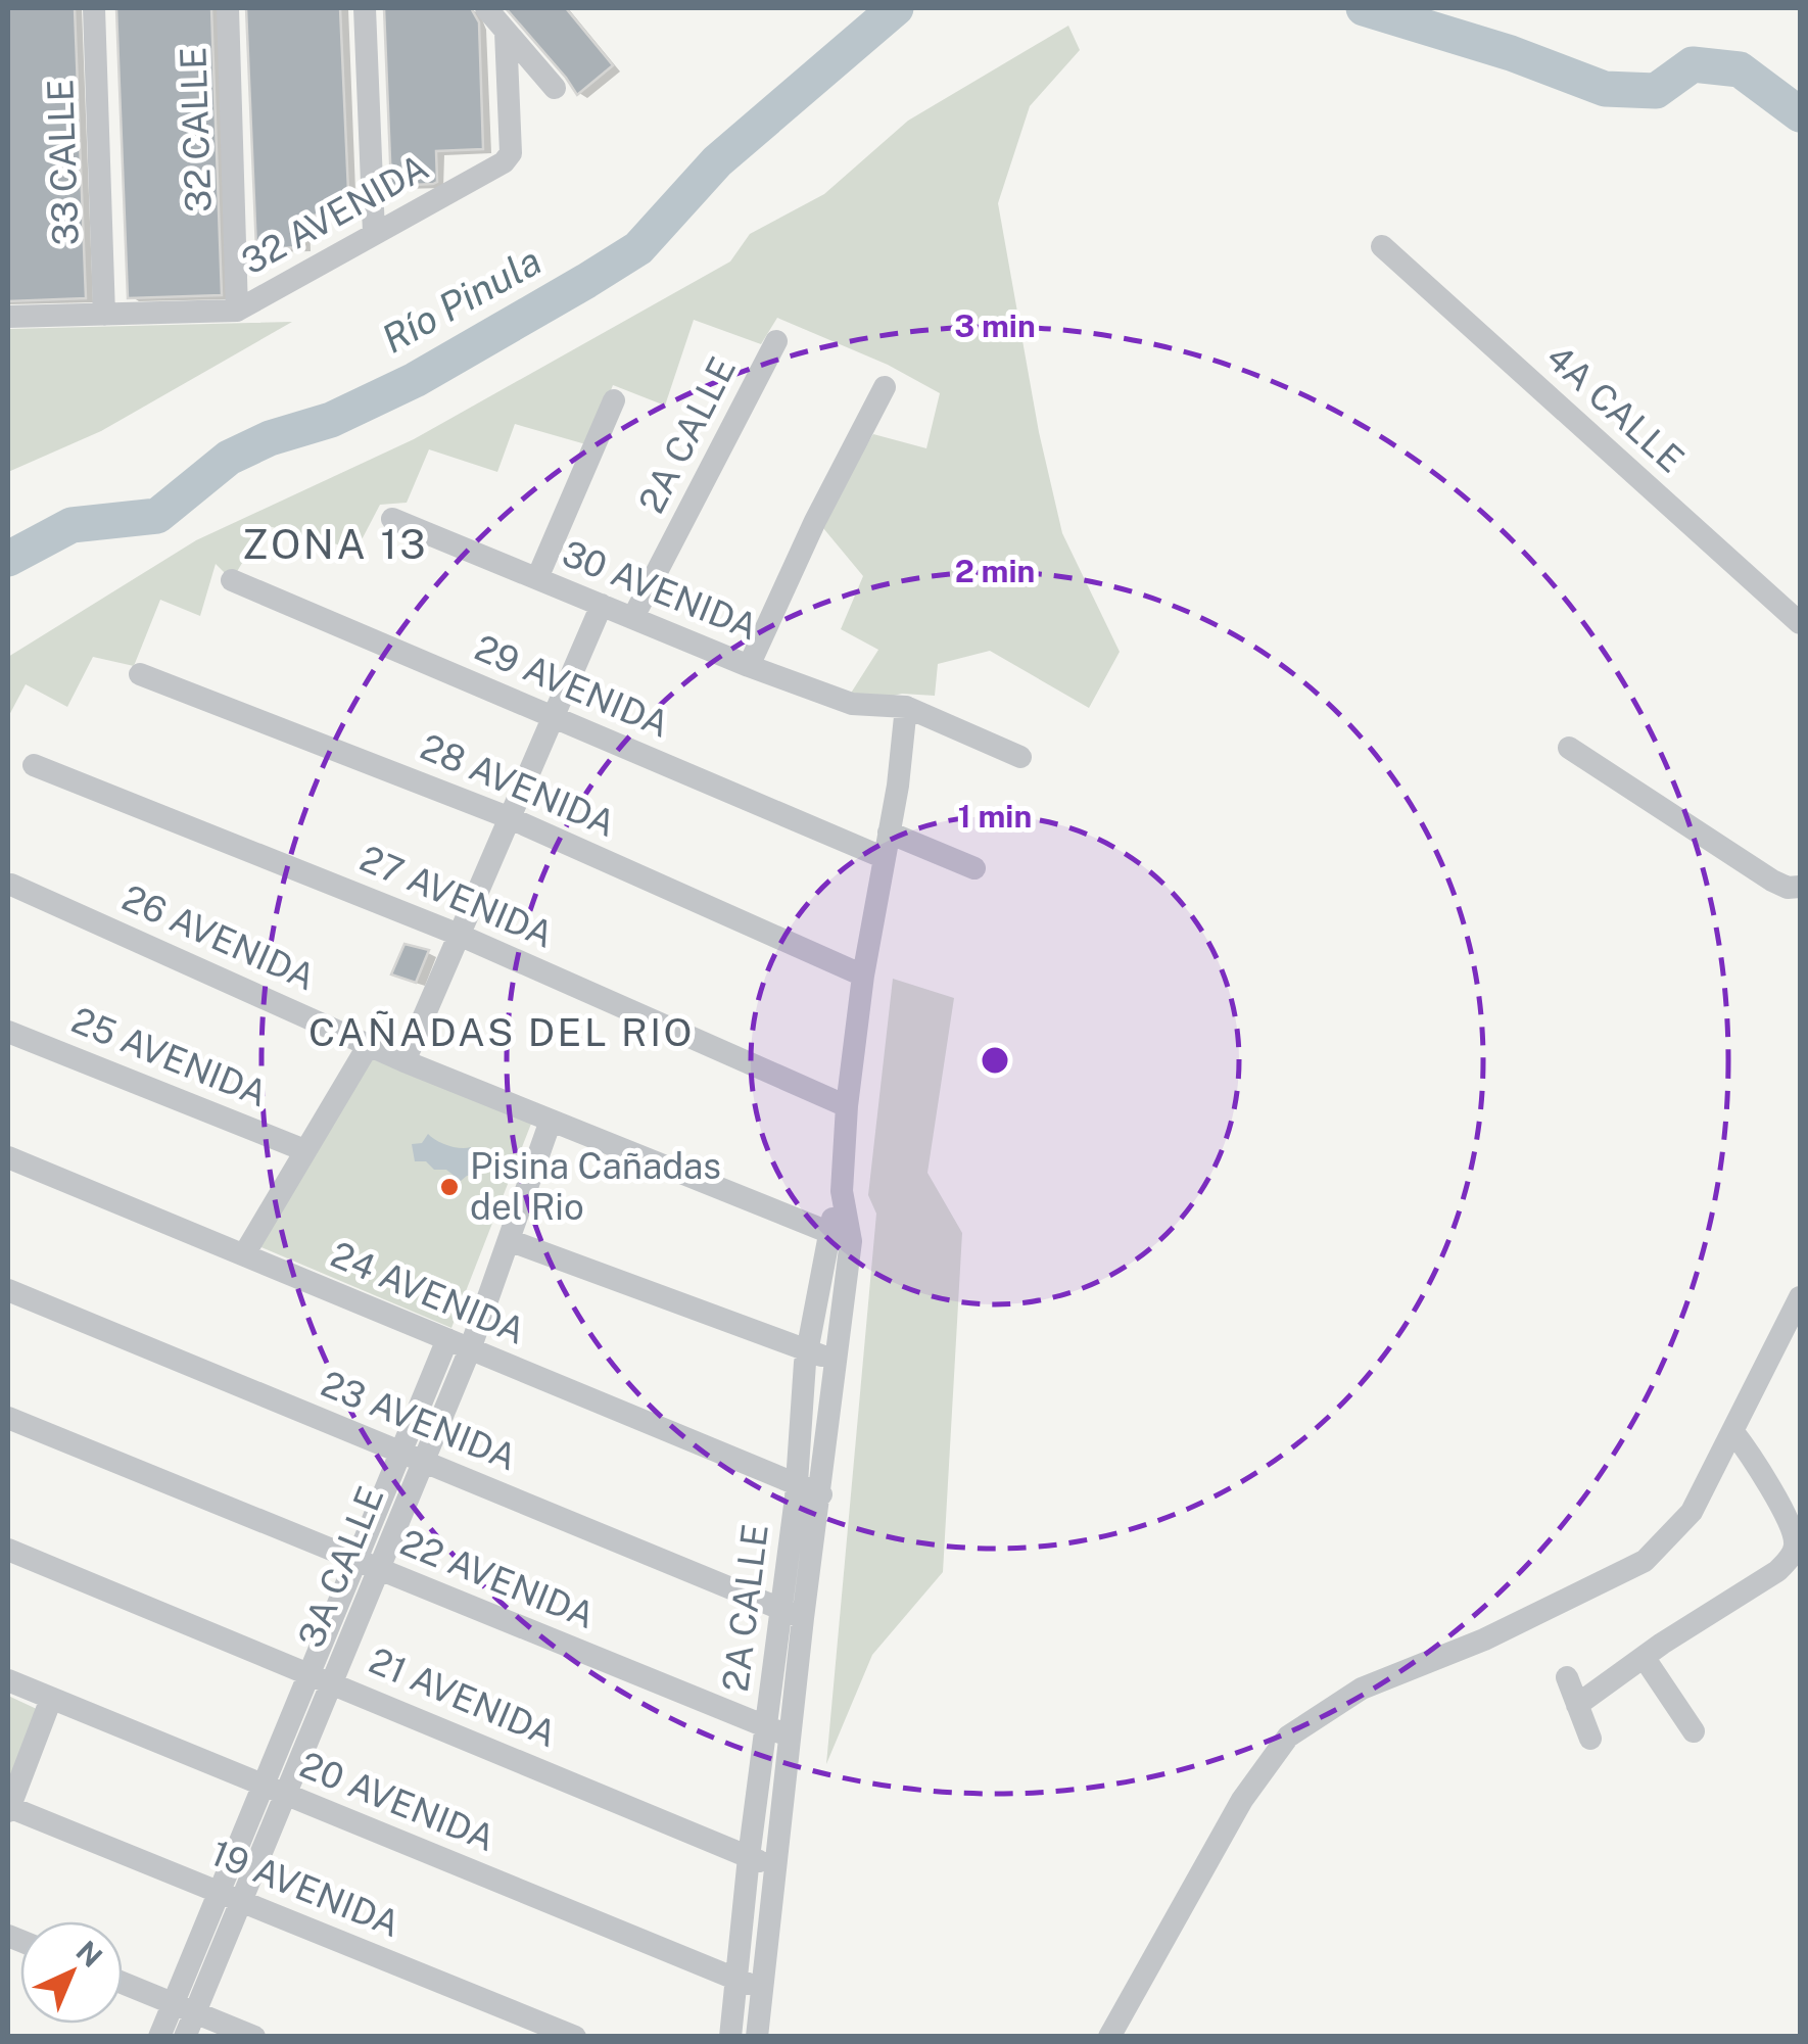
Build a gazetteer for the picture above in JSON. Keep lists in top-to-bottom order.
{
  "streets": {
    "street": [
      "32 CALLE",
      "33 CALLE",
      "32 AVENIDA",
      "4A CALLE",
      "2A CALLE",
      "30 AVENIDA",
      "29 AVENIDA",
      "28 AVENIDA",
      "27 AVENIDA",
      "26 AVENIDA",
      "25 AVENIDA",
      "24 AVENIDA",
      "23 AVENIDA",
      "3A CALLE",
      "22 AVENIDA",
      "21 AVENIDA",
      "20 AVENIDA",
      "19 AVENIDA"
    ]
  },
  "crossings": [
    ["32 CALLE", "32 AVENIDA"],
    ["33 CALLE", "32 AVENIDA"],
    ["2A CALLE", "30 AVENIDA"],
    ["2A CALLE", "29 AVENIDA"],
    ["2A CALLE", "28 AVENIDA"],
    ["2A CALLE", "27 AVENIDA"],
    ["2A CALLE", "26 AVENIDA"],
    ["2A CALLE", "24 AVENIDA"],
    ["2A CALLE", "23 AVENIDA"],
    ["2A CALLE", "22 AVENIDA"],
    ["2A CALLE", "21 AVENIDA"],
    ["2A CALLE", "20 AVENIDA"],
    ["26 AVENIDA", "3A CALLE"],
    ["24 AVENIDA", "3A CALLE"],
    ["23 AVENIDA", "3A CALLE"],
    ["3A CALLE", "22 AVENIDA"],
    ["3A CALLE", "21 AVENIDA"],
    ["3A CALLE", "20 AVENIDA"],
    ["3A CALLE", "19 AVENIDA"]
  ],
  "districts": ["ZONA 13", "CAÑADAS DEL RIO"],
  "water": ["Río Pinula"],
  "places": ["Pisina Cañadas del Rio"],
  "north": "top right",
  "rings": ["3 min", "2 min", "1 min"]
}
